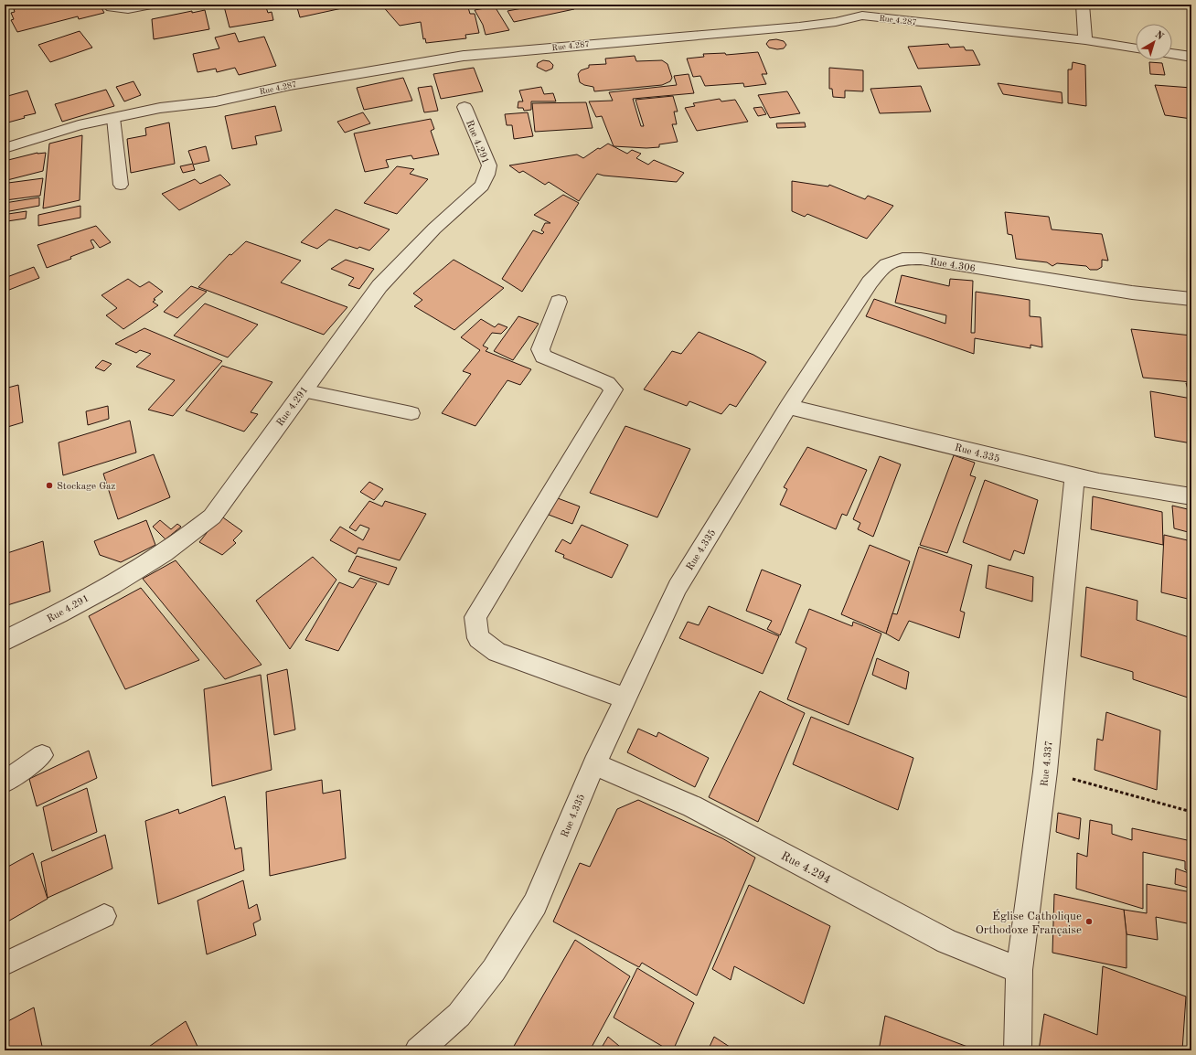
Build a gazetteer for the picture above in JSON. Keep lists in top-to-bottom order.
{
  "streets": {
    "street": [
      "Rue 4.287",
      "Rue 4.291",
      "Rue 4.306",
      "Rue 4.335",
      "Rue 4.337",
      "Rue 4.294"
    ]
  },
  "crossings": [
    ["Rue 4.306", "Rue 4.335"],
    ["Rue 4.335", "Rue 4.337"],
    ["Rue 4.335", "Rue 4.294"],
    ["Rue 4.337", "Rue 4.294"]
  ],
  "places": ["Stockage Gaz", "Église Catholique Orthodoxe Française"],
  "north": "top right"
}
